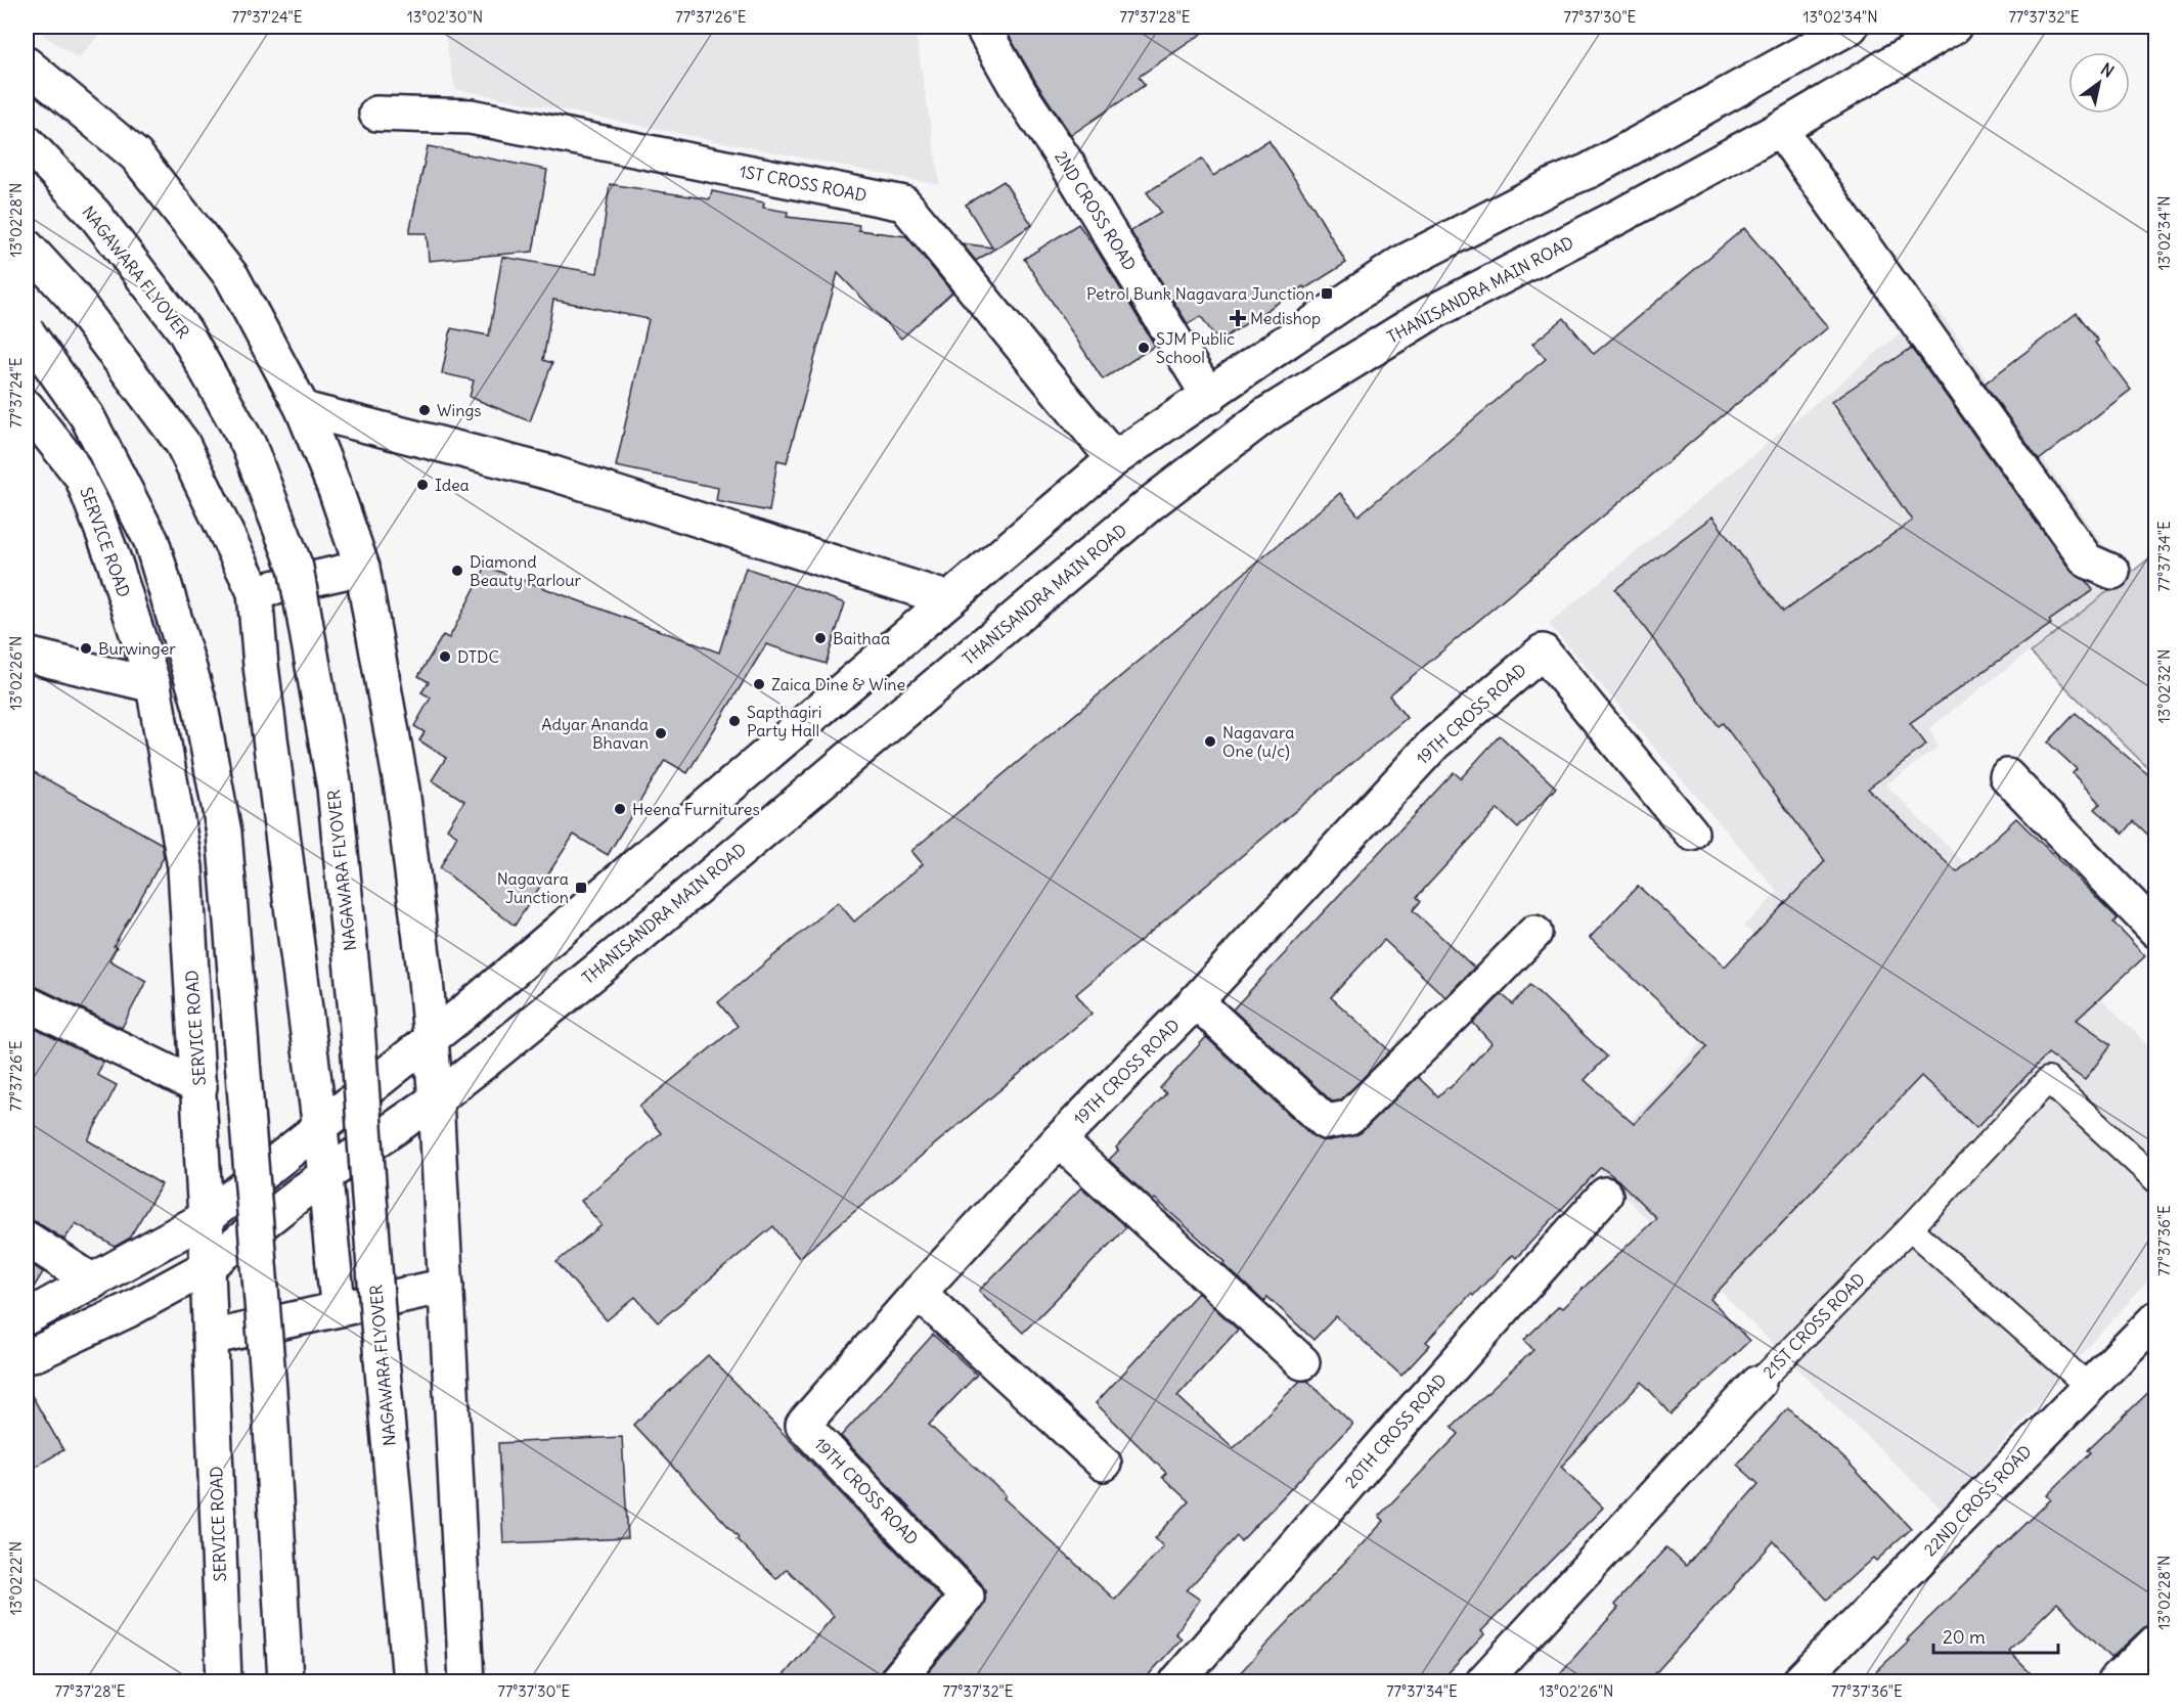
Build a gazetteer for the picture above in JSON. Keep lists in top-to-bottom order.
{
  "streets": {
    "main road": [
      "1ST CROSS ROAD",
      "2ND CROSS ROAD",
      "NAGAWARA FLYOVER",
      "THANISANDRA MAIN ROAD",
      "SERVICE ROAD",
      "19TH CROSS ROAD",
      "21ST CROSS ROAD",
      "20TH CROSS ROAD",
      "22ND CROSS ROAD"
    ]
  },
  "crossings": [
    ["THANISANDRA MAIN ROAD", "SERVICE ROAD"]
  ],
  "places": {
    "transit": ["Petrol Bunk Nagavara Junction", "Nagavara Junction"],
    "health": ["Medishop"],
    "other": [
      "SJM Public School",
      "Wings",
      "Idea",
      "Diamond Beauty Parlour",
      "Baithaa",
      "Burwinger",
      "DTDC",
      "Zaica Dine & Wine",
      "Sapthagiri Party Hall",
      "Adyar Ananda Bhavan",
      "Nagavara One (u/c)",
      "Heena Furnitures"
    ]
  },
  "scale_bar": "20 m",
  "north": "top right",
  "coordinates": [
    "77°37'24\"E",
    "13°02'30\"N",
    "77°37'26\"E",
    "77°37'28\"E",
    "77°37'30\"E",
    "13°02'34\"N",
    "77°37'32\"E",
    "13°02'28\"N",
    "77°37'34\"E",
    "13°02'26\"N",
    "13°02'32\"N",
    "77°37'36\"E",
    "13°02'22\"N"
  ]
}
